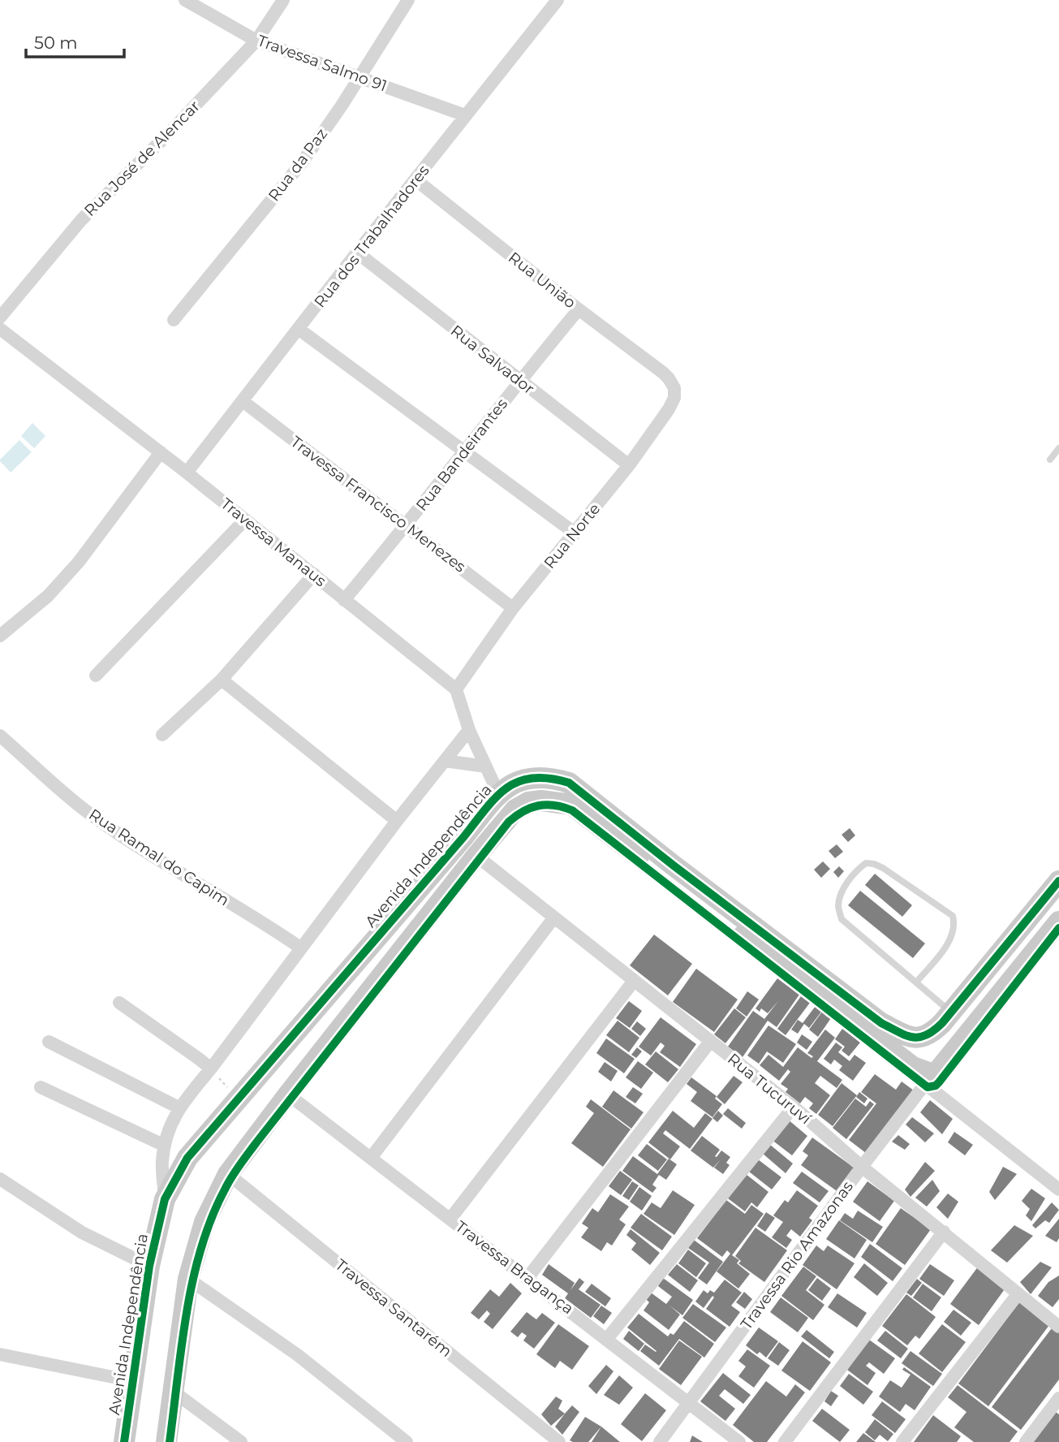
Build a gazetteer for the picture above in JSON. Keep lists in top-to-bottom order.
{
  "streets": {
    "main road": ["Avenida Independência"],
    "street": [
      "Travessa Salmo 91",
      "Rua José de Alencar",
      "Rua da Paz",
      "Rua dos Trabalhadores",
      "Rua União",
      "Rua Salvador",
      "Rua Bandeirantes",
      "Travessa Francisco Menezes",
      "Rua Norte",
      "Travessa Manaus",
      "Rua Ramal do Capim",
      "Rua Tucuruví",
      "Travessa Rio Amazonas",
      "Travessa Bragança",
      "Travessa Santarém"
    ]
  },
  "crossings": [
    ["Travessa Salmo 91", "Rua José de Alencar"],
    ["Travessa Salmo 91", "Rua da Paz"],
    ["Travessa Salmo 91", "Rua dos Trabalhadores"],
    ["Rua dos Trabalhadores", "Rua União"],
    ["Rua dos Trabalhadores", "Rua Salvador"],
    ["Rua dos Trabalhadores", "Travessa Francisco Menezes"],
    ["Rua dos Trabalhadores", "Travessa Manaus"],
    ["Rua União", "Rua Bandeirantes"],
    ["Rua União", "Rua Norte"],
    ["Rua Salvador", "Rua Bandeirantes"],
    ["Rua Salvador", "Rua Norte"],
    ["Rua Bandeirantes", "Travessa Francisco Menezes"],
    ["Rua Bandeirantes", "Travessa Manaus"],
    ["Travessa Francisco Menezes", "Rua Norte"],
    ["Rua Norte", "Travessa Manaus"],
    ["Rua Tucuruví", "Travessa Rio Amazonas"],
    ["Travessa Rio Amazonas", "Travessa Bragança"]
  ],
  "scale_bar": "50 m"
}
